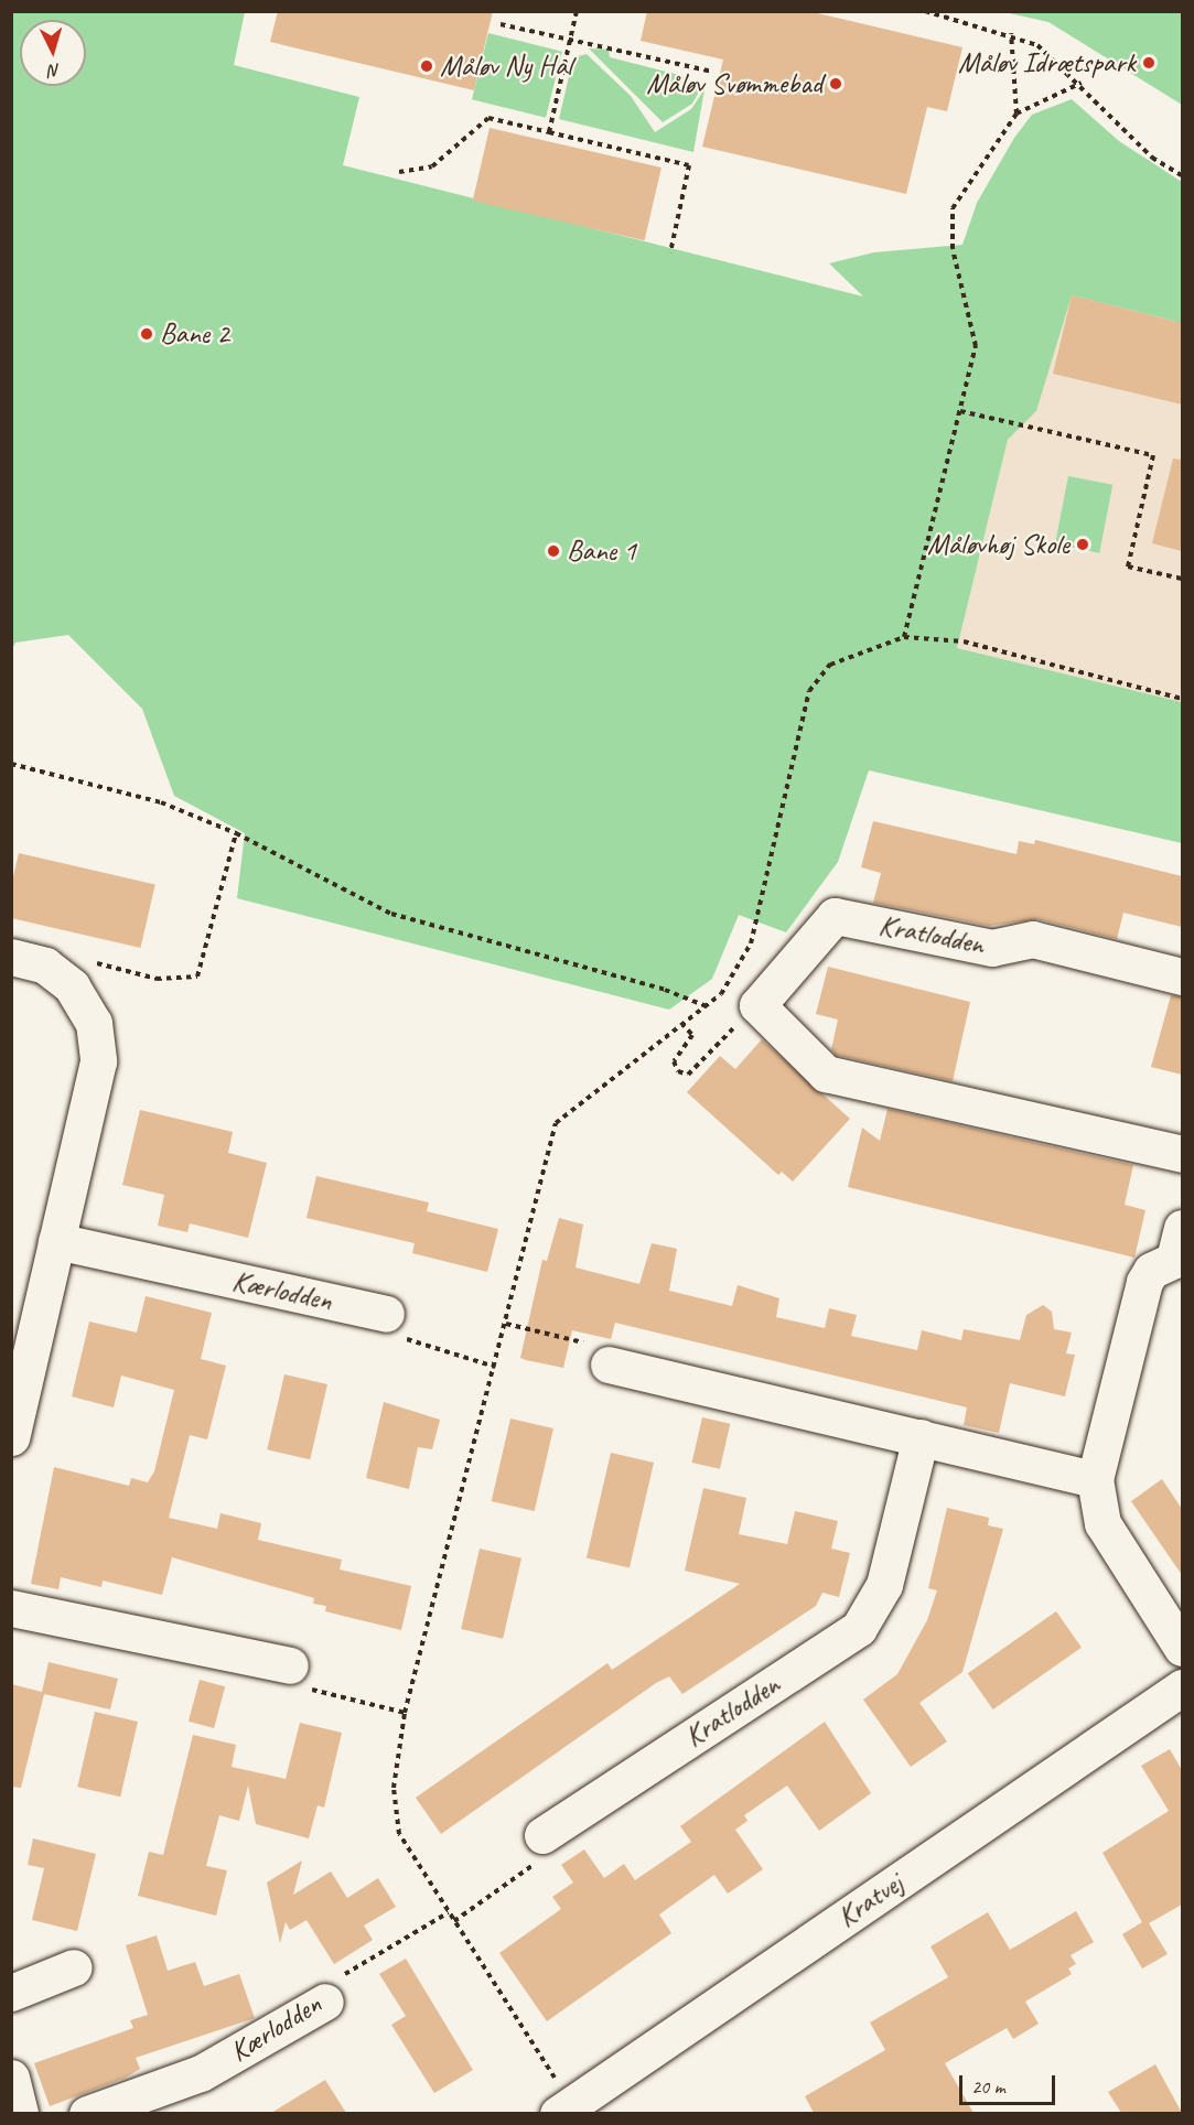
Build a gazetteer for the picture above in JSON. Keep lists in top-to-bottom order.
{
  "streets": {
    "street": ["Kratlodden", "Kærlodden", "Kratvej"]
  },
  "places": [
    "Måløv Idrætspark",
    "Måløv Ny Hal",
    "Måløv Svømmebad",
    "Bane 2",
    "Måløvhøj Skole",
    "Bane 1"
  ],
  "scale_bar": "20 m",
  "north": "bottom"
}
